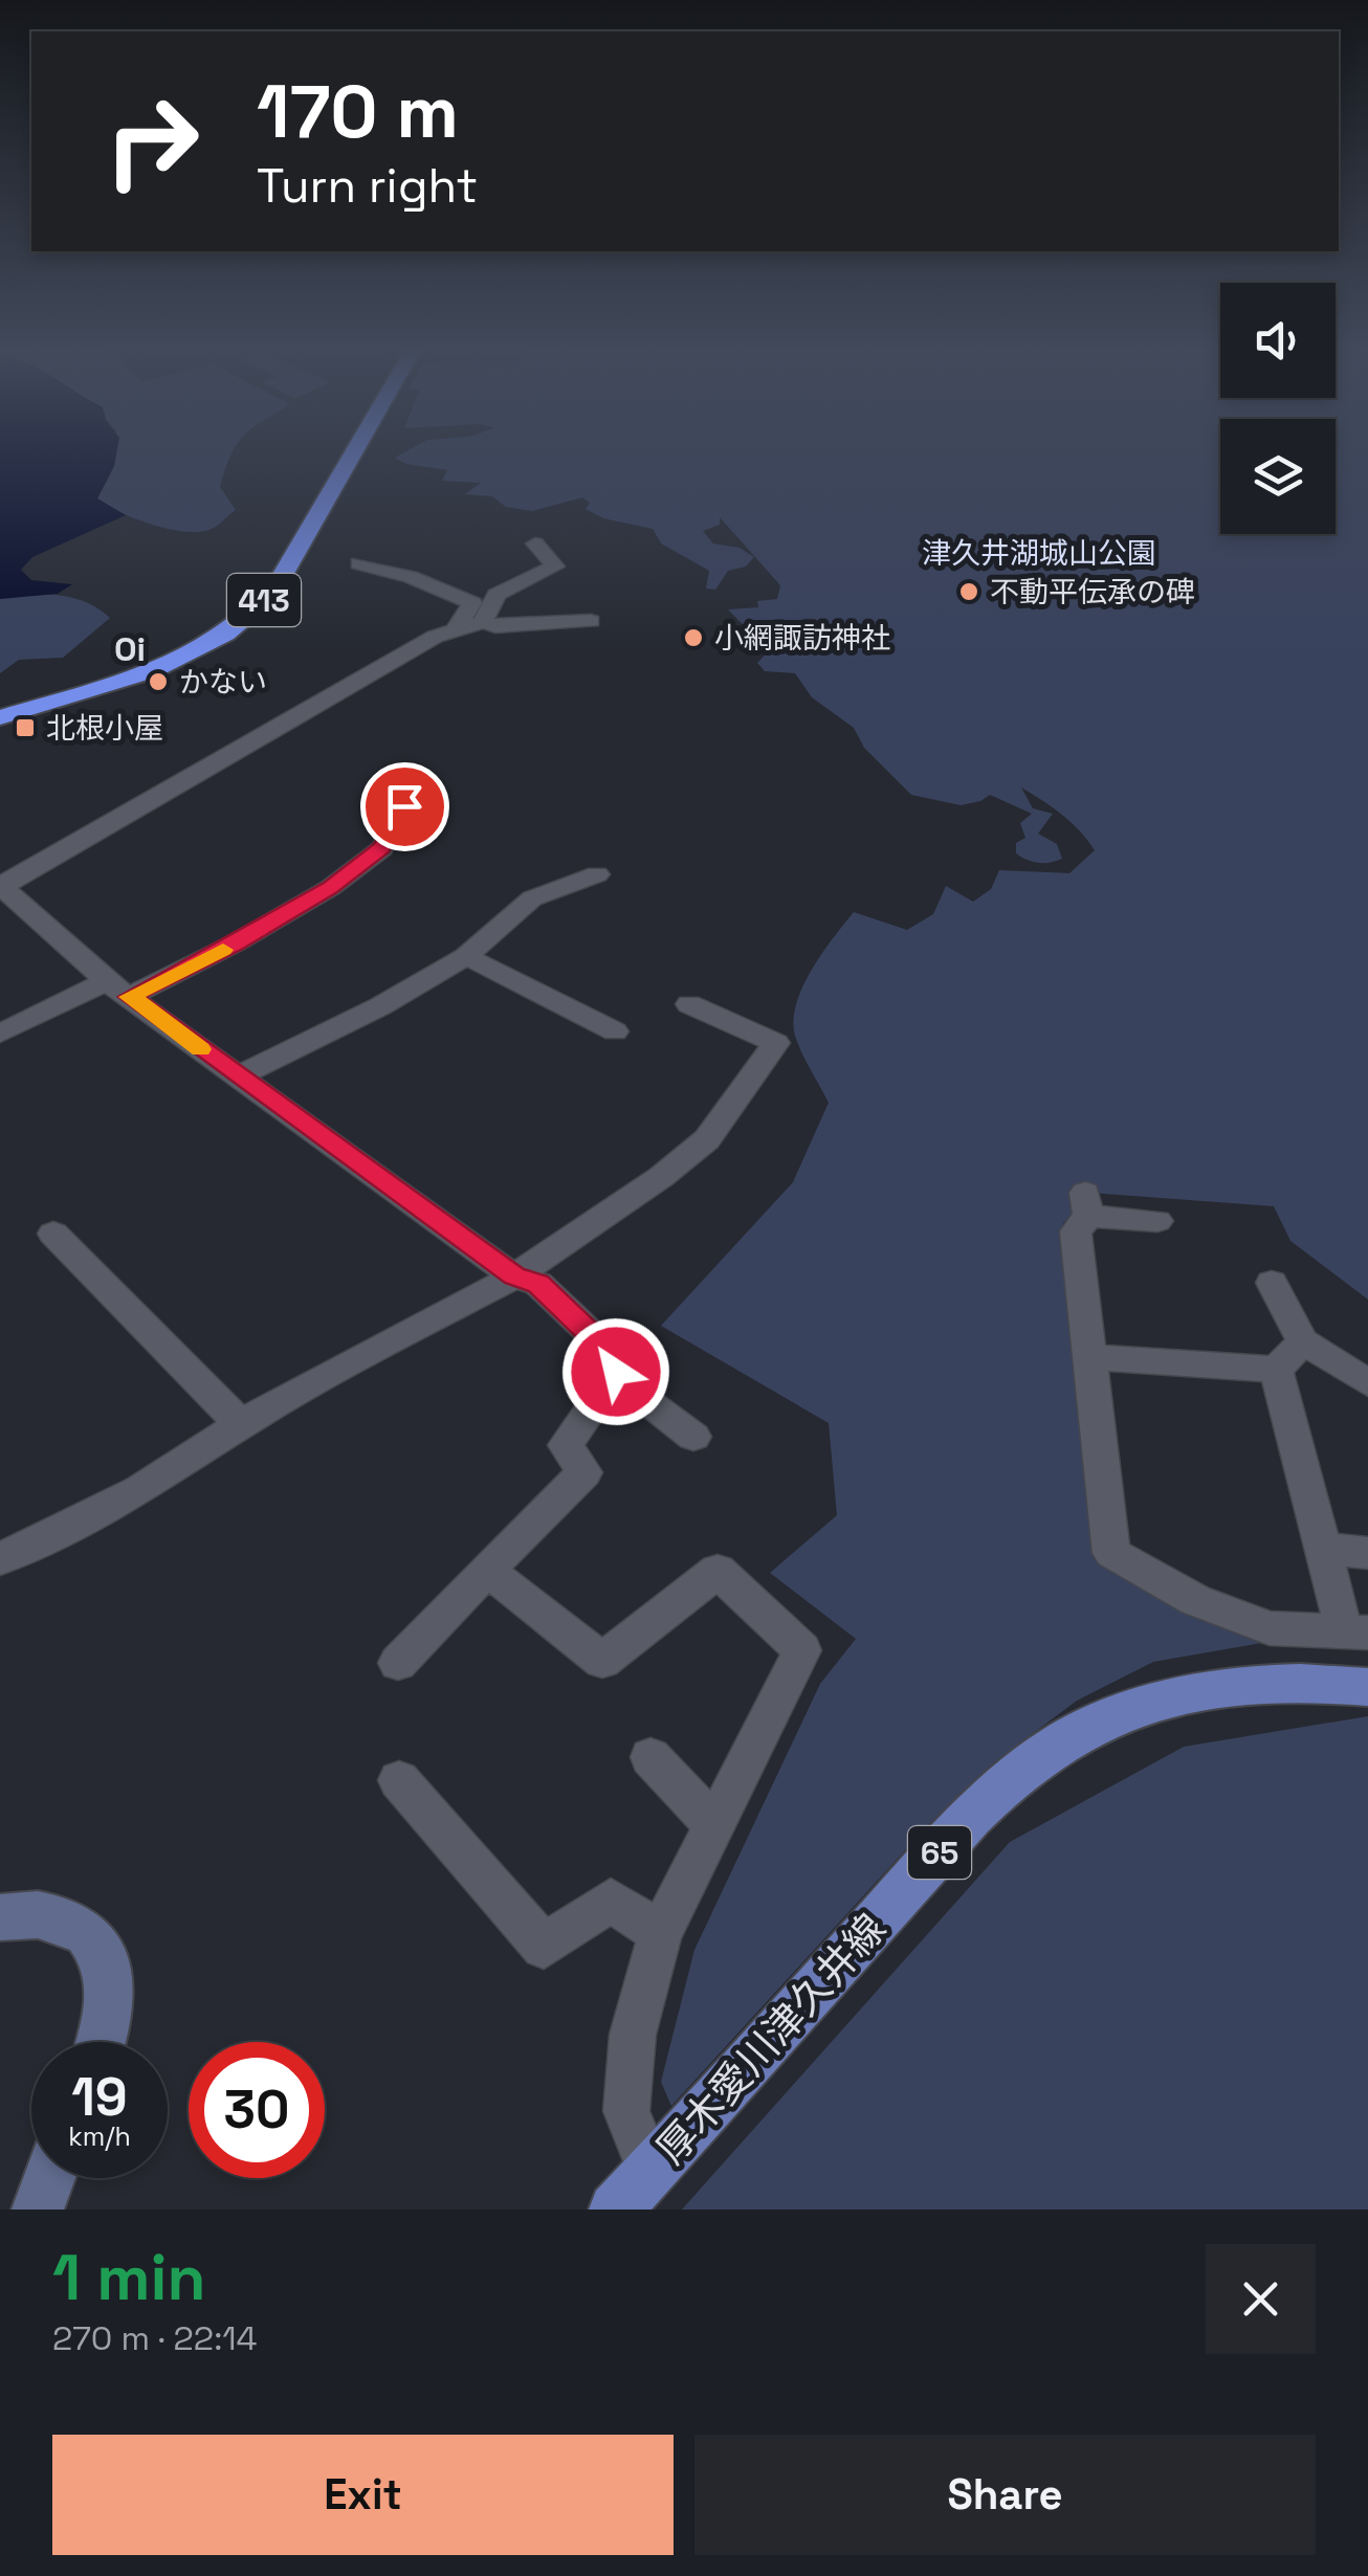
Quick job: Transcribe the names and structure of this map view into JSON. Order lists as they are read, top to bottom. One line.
{"streets":{"highway":["413"],"main road":["65","厚木愛川津久井線"]},"districts":["Oi"],"parks":["津久井湖城山公園"],"places":{"other":["不動平伝承の碑","小網諏訪神社","かない"],"transit":["北根小屋"]},"page":{"turn":["170 m","Turn right"],"speed":"19 km/h","limit":"30","heading":["1 min","270 m · 22:14"],"buttons":["Exit","Share"]}}
